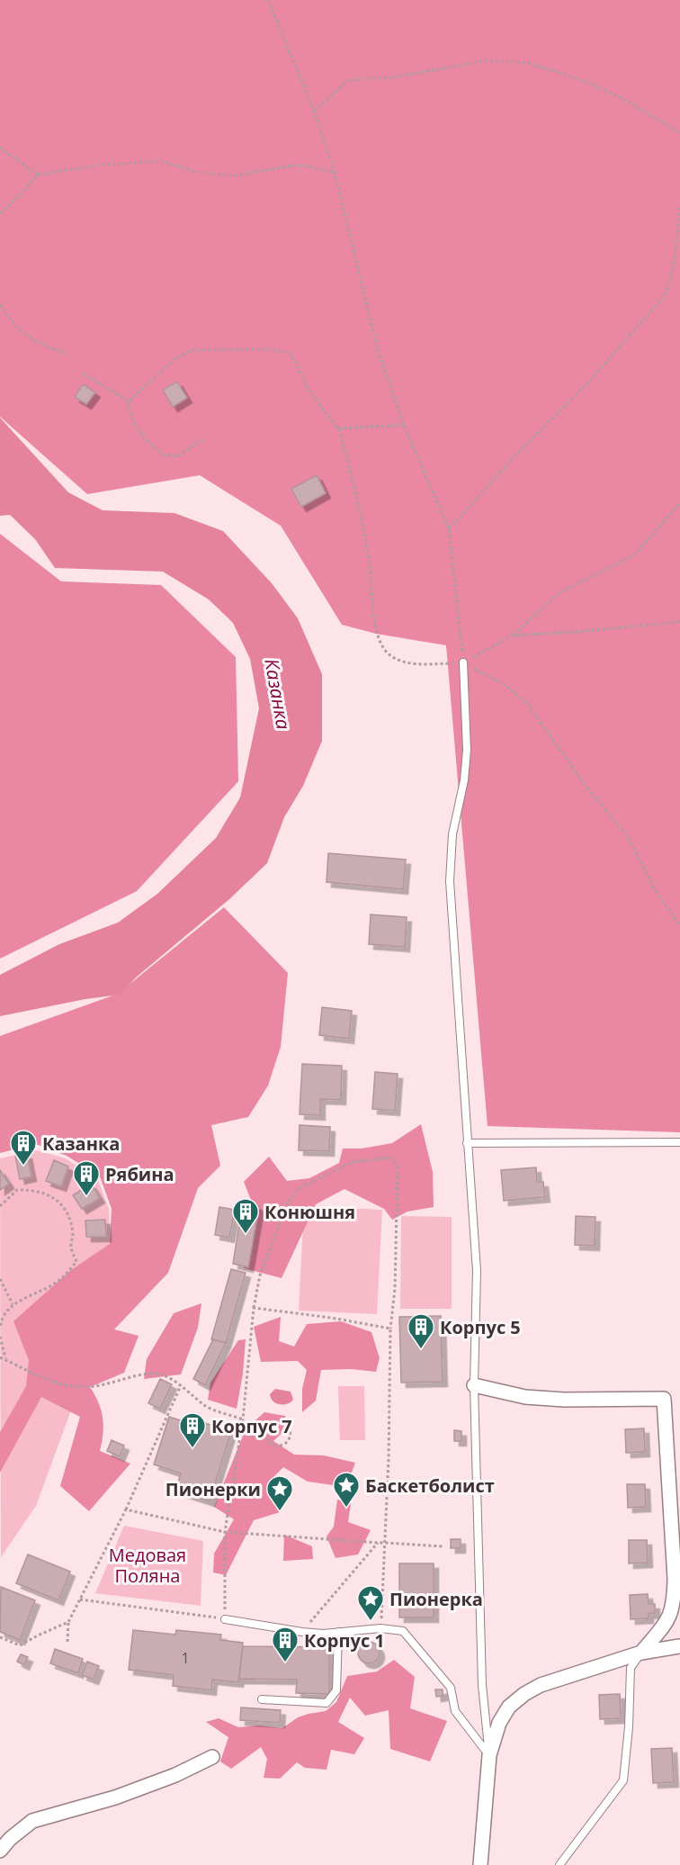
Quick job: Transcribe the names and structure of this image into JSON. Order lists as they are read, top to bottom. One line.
{"water":["Казанка"],"parks":["Медовая Поляна"],"places":{"building":["Казанка","Рябина","Конюшня","Корпус 5","Корпус 7","Корпус 1"],"place":["Баскетболист","Пионерки","Пионерка"]},"house_numbers":["1"]}
